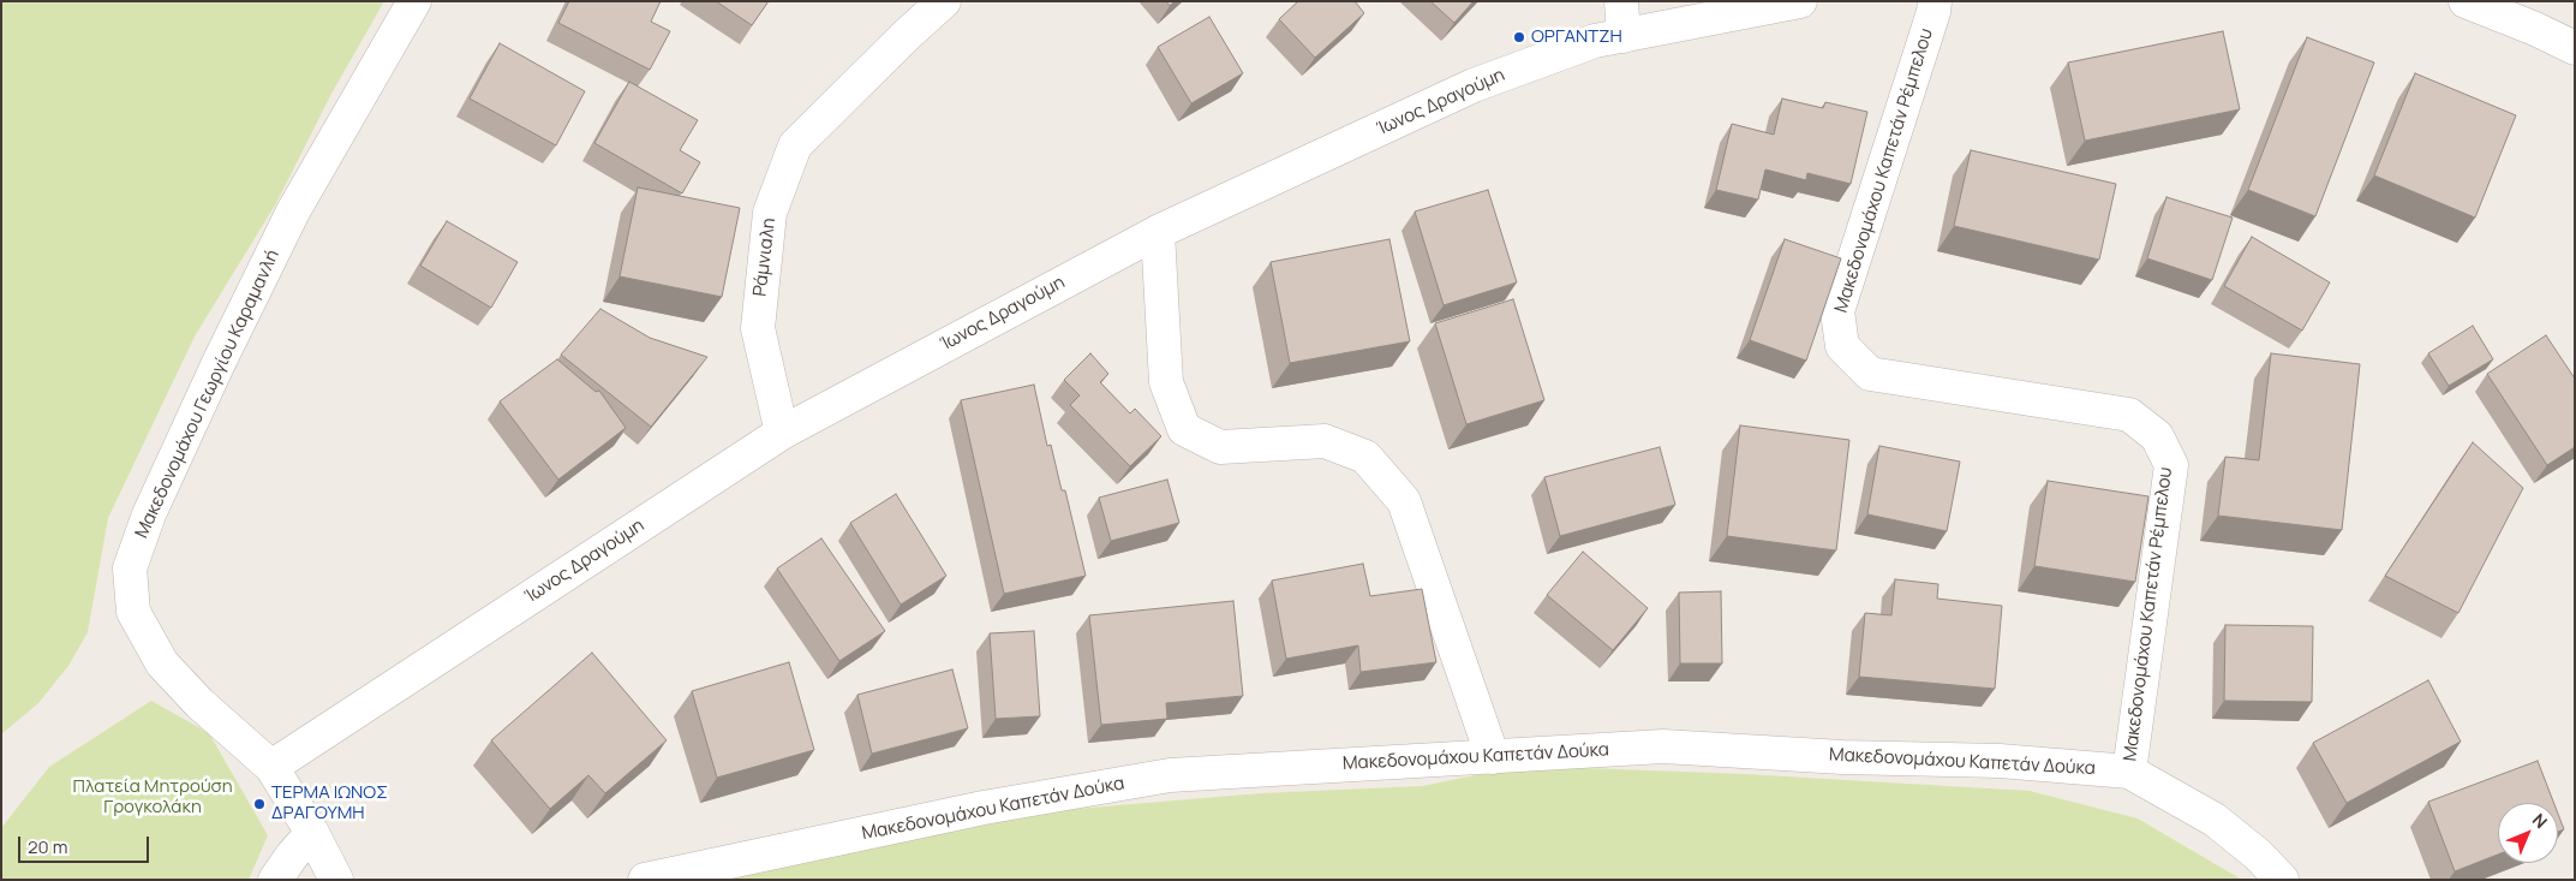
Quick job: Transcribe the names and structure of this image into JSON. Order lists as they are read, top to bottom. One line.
{"streets":{"street":["Ίωνος Δραγούμη","Μακεδονομάχου Καπετάν Ρέμπελου","Ράμνιαλη","Μακεδονομάχου Γεωργίου Καραμανλή","Μακεδονομάχου Καπετάν Δούκα"]},"crossings":[["Ίωνος Δραγούμη","Ράμνιαλη"],["Ίωνος Δραγούμη","Μακεδονομάχου Γεωργίου Καραμανλή"],["Μακεδονομάχου Καπετάν Ρέμπελου","Μακεδονομάχου Καπετάν Δούκα"]],"parks":["Πλατεία Μητρούση Γρογκολάκη"],"places":["ΟΡΓΑΝΤΖΗ","ΤΕΡΜΑ ΙΩΝΟΣ ΔΡΑΓΟΥΜΗ"],"scale_bar":"20 m","north":"top right"}
